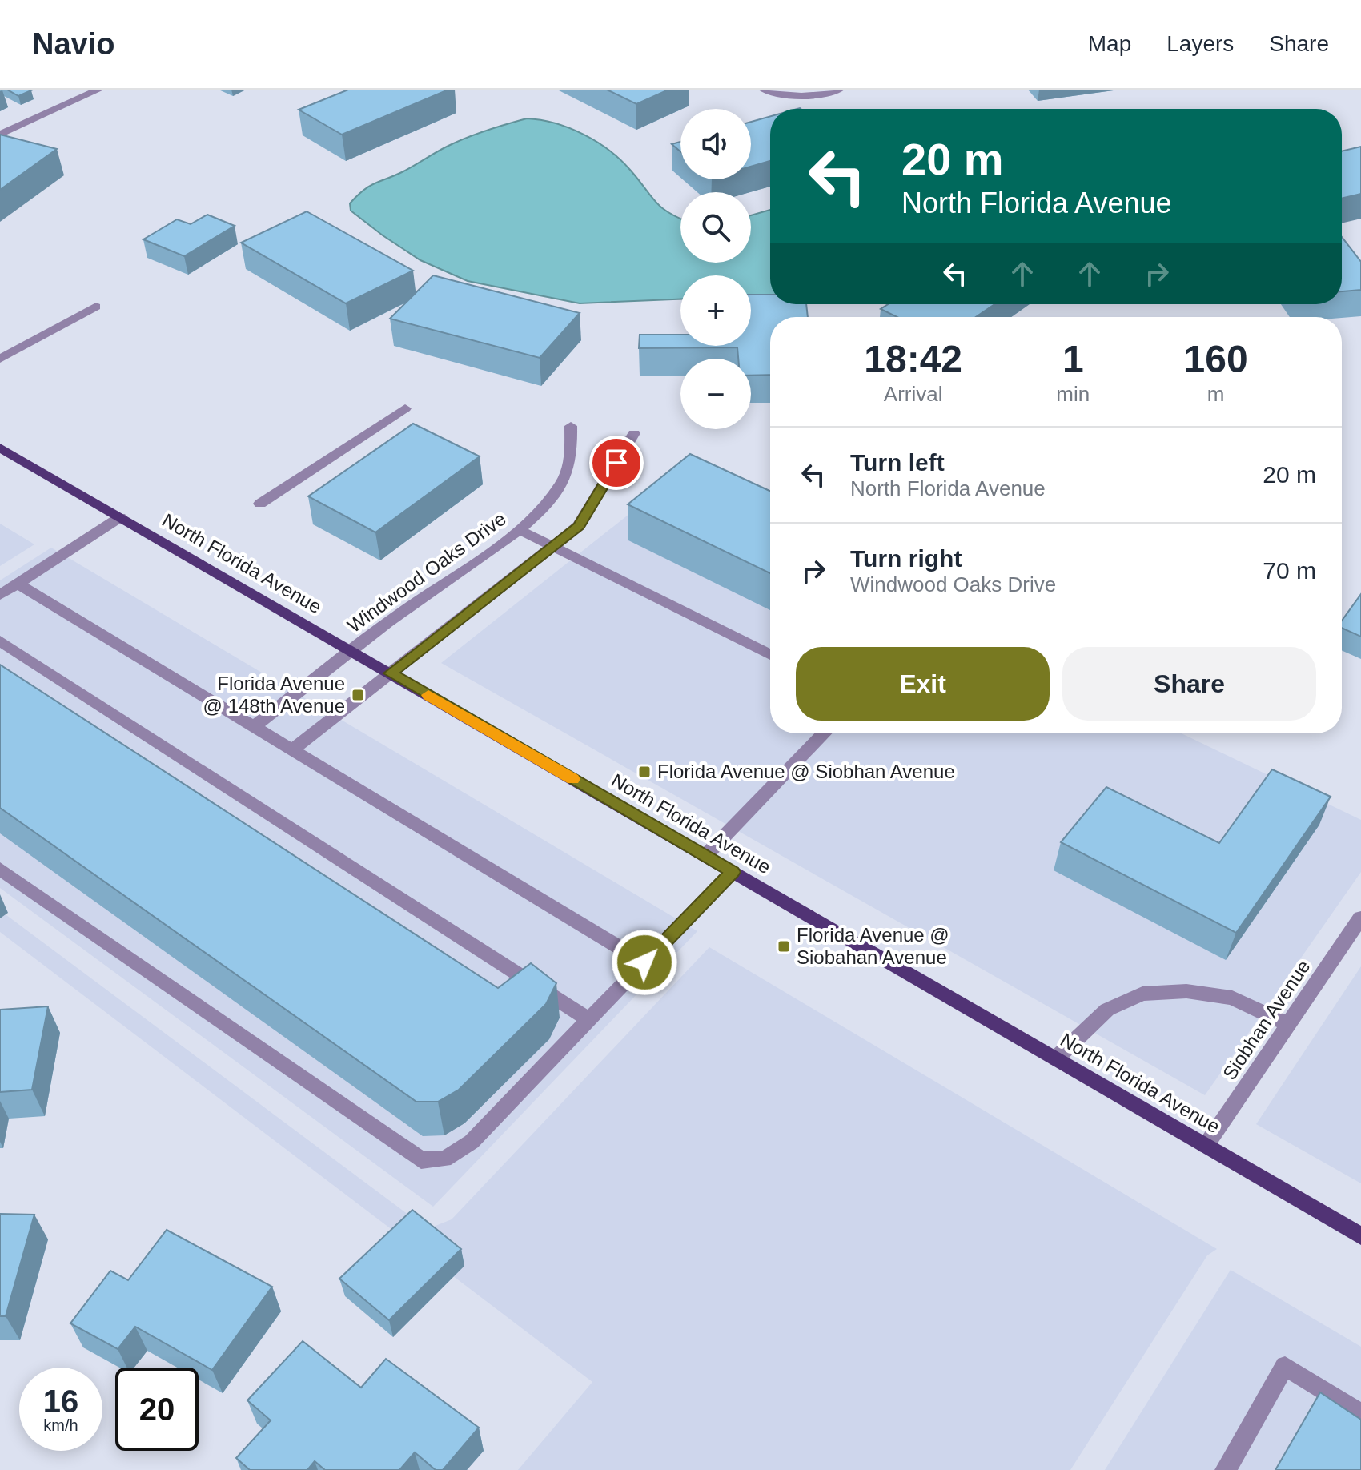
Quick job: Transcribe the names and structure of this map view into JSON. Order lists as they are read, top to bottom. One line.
{"streets":{"main road":["North Florida Avenue"],"street":["Windwood Oaks Drive","Siobhan Avenue"]},"crossings":[["North Florida Avenue","Windwood Oaks Drive"],["North Florida Avenue","Siobhan Avenue"]],"places":{"transit":["Florida Avenue @ 148th Avenue","Florida Avenue @ Siobhan Avenue","Florida Avenue @ Siobahan Avenue"]},"page":{"header":"Navio","nav":["Map","Layers","Share"],"map_buttons":["+","−"],"turn":["20 m","North Florida Avenue"],"eta":["18:42","Arrival","1","min","160","m"],"list":[{"name":"Turn left","note":"North Florida Avenue","value":"20 m"},{"name":"Turn right","note":"Windwood Oaks Drive","value":"70 m"}],"buttons":["Exit","Share"],"speed":"16 km/h","limit":"20"}}
